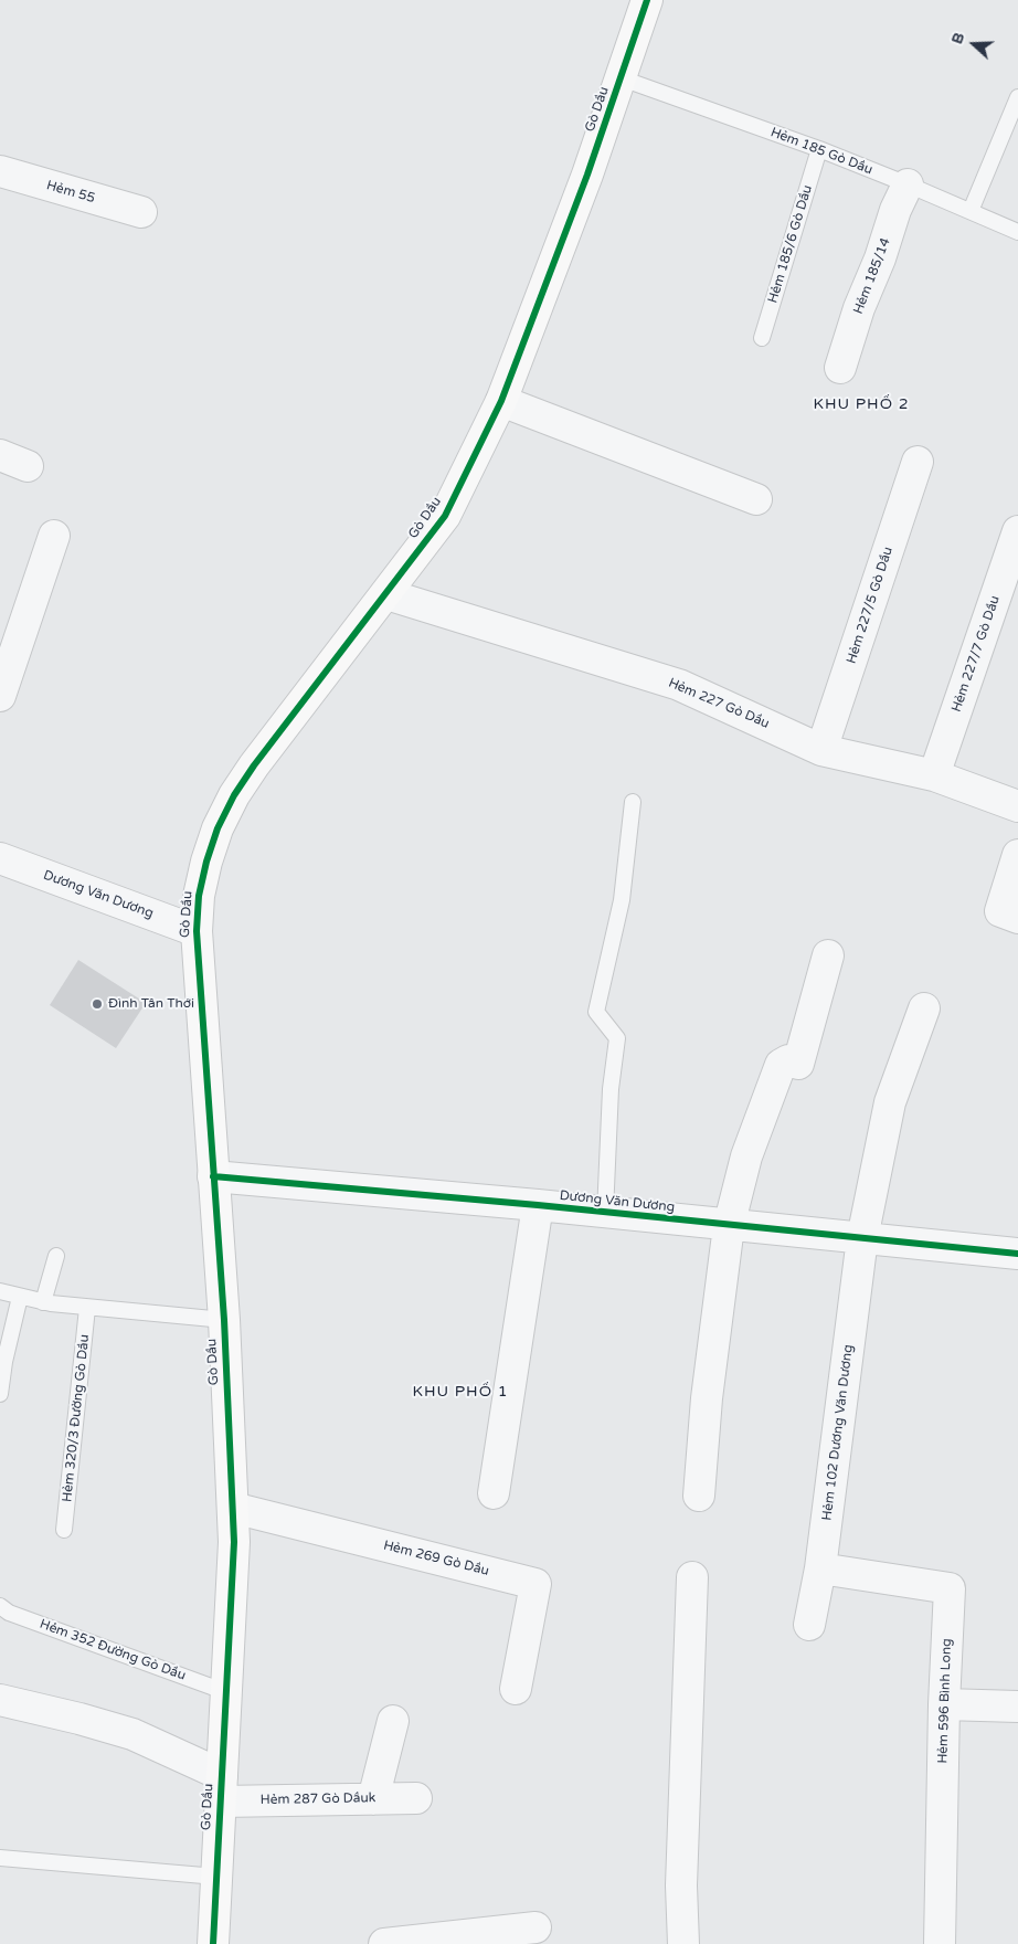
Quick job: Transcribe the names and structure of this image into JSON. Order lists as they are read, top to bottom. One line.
{"streets":{"street":["Gò Dầu","Hẻm 55","Hẻm 185/14","Hẻm 227/5 Gò Dầu","Hẻm 227/7 Gò Dầu","Hẻm 227 Gò Dầu","Dương Văn Dương","Hẻm 102 Dương Văn Dương","Hẻm 269 Gò Dầu","Hẻm 596 Bình Long","Hẻm 287 Gò Dầuk"],"lane":["Hẻm 185 Gò Dầu","Hẻm 185/6 Gò Dầu","Hẻm 320/3 Đường Gò Dầu","Hẻm 352 Đường Gò Dầu"]},"crossings":[["Gò Dầu","Hẻm 185 Gò Dầu"],["Gò Dầu","Hẻm 227 Gò Dầu"],["Gò Dầu","Dương Văn Dương"],["Gò Dầu","Hẻm 269 Gò Dầu"],["Gò Dầu","Hẻm 352 Đường Gò Dầu"],["Gò Dầu","Hẻm 287 Gò Dầuk"],["Hẻm 185 Gò Dầu","Hẻm 185/6 Gò Dầu"],["Hẻm 185 Gò Dầu","Hẻm 185/14"],["Hẻm 227/5 Gò Dầu","Hẻm 227 Gò Dầu"],["Hẻm 227/7 Gò Dầu","Hẻm 227 Gò Dầu"],["Dương Văn Dương","Hẻm 102 Dương Văn Dương"],["Hẻm 102 Dương Văn Dương","Hẻm 596 Bình Long"]],"districts":["KHU PHỐ 2","KHU PHỐ 1"],"places":["Đình Tân Thới"],"north":"left"}
